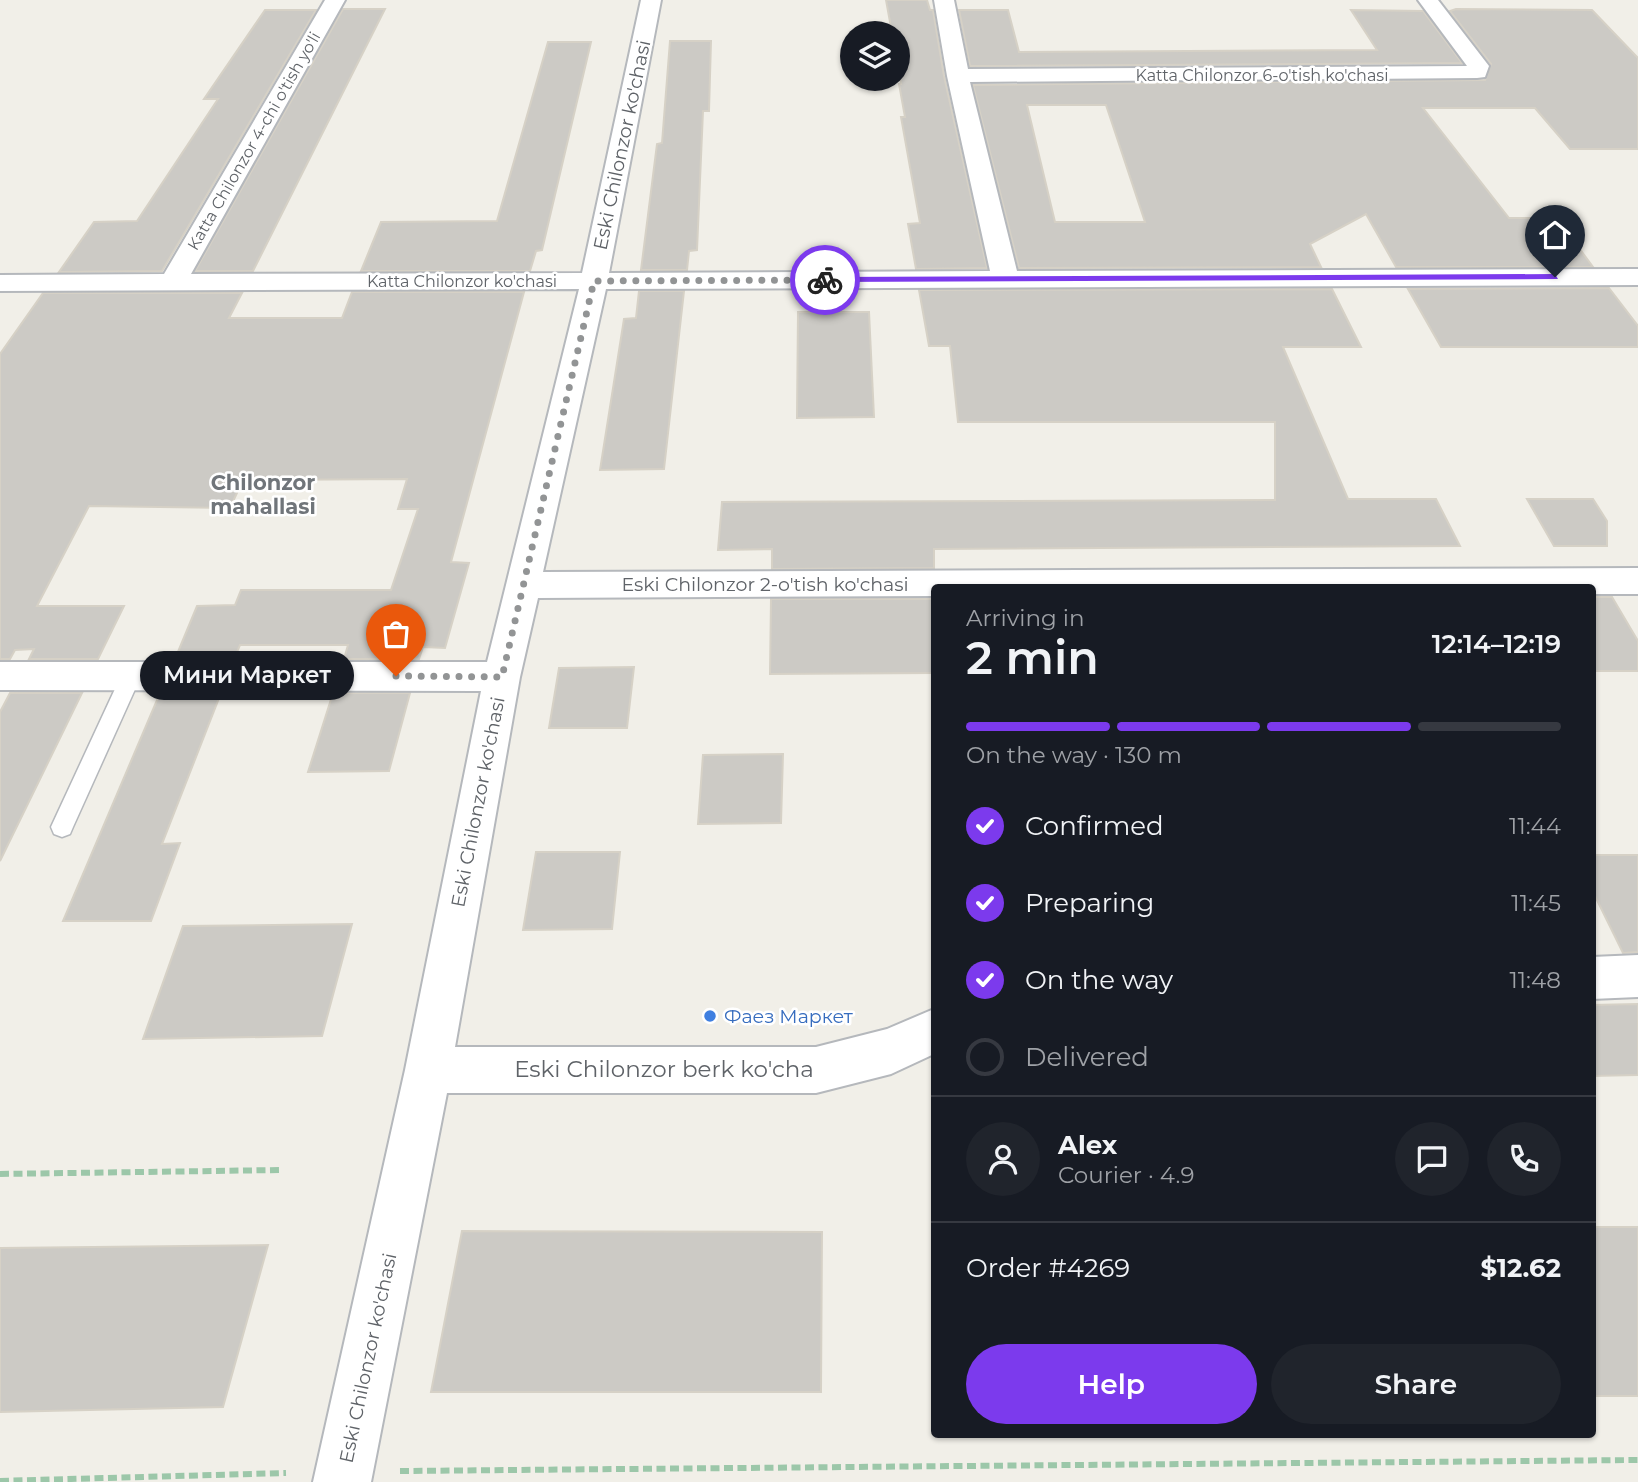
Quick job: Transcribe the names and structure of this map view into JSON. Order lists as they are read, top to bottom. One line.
{"streets":{"street":["Katta Chilonzor 6-o'tish ko'chasi","Katta Chilonzor 4-chi o'tish yo'li","Eski Chilonzor ko'chasi","Katta Chilonzor ko'chasi","Eski Chilonzor 2-o'tish ko'chasi","Eski Chilonzor berk ko'cha"]},"crossings":[["Katta Chilonzor 4-chi o'tish yo'li","Katta Chilonzor ko'chasi"],["Eski Chilonzor ko'chasi","Katta Chilonzor ko'chasi"],["Eski Chilonzor ko'chasi","Eski Chilonzor 2-o'tish ko'chasi"],["Eski Chilonzor ko'chasi","Eski Chilonzor berk ko'cha"]],"districts":["Chilonzor mahallasi"],"places":["Мини Маркет","Фаез Маркет"],"page":{"heading":["2 min","Arriving in","12:14–12:19"],"panel":["Alex","Courier · 4.9","Order #4269","$12.62"],"bubble":"Мини Маркет","bar":"On the way · 130 m","list":[["Confirmed","11:44"],["Preparing","11:45"],["On the way","11:48"],"Delivered"],"buttons":["Help","Share"]}}
